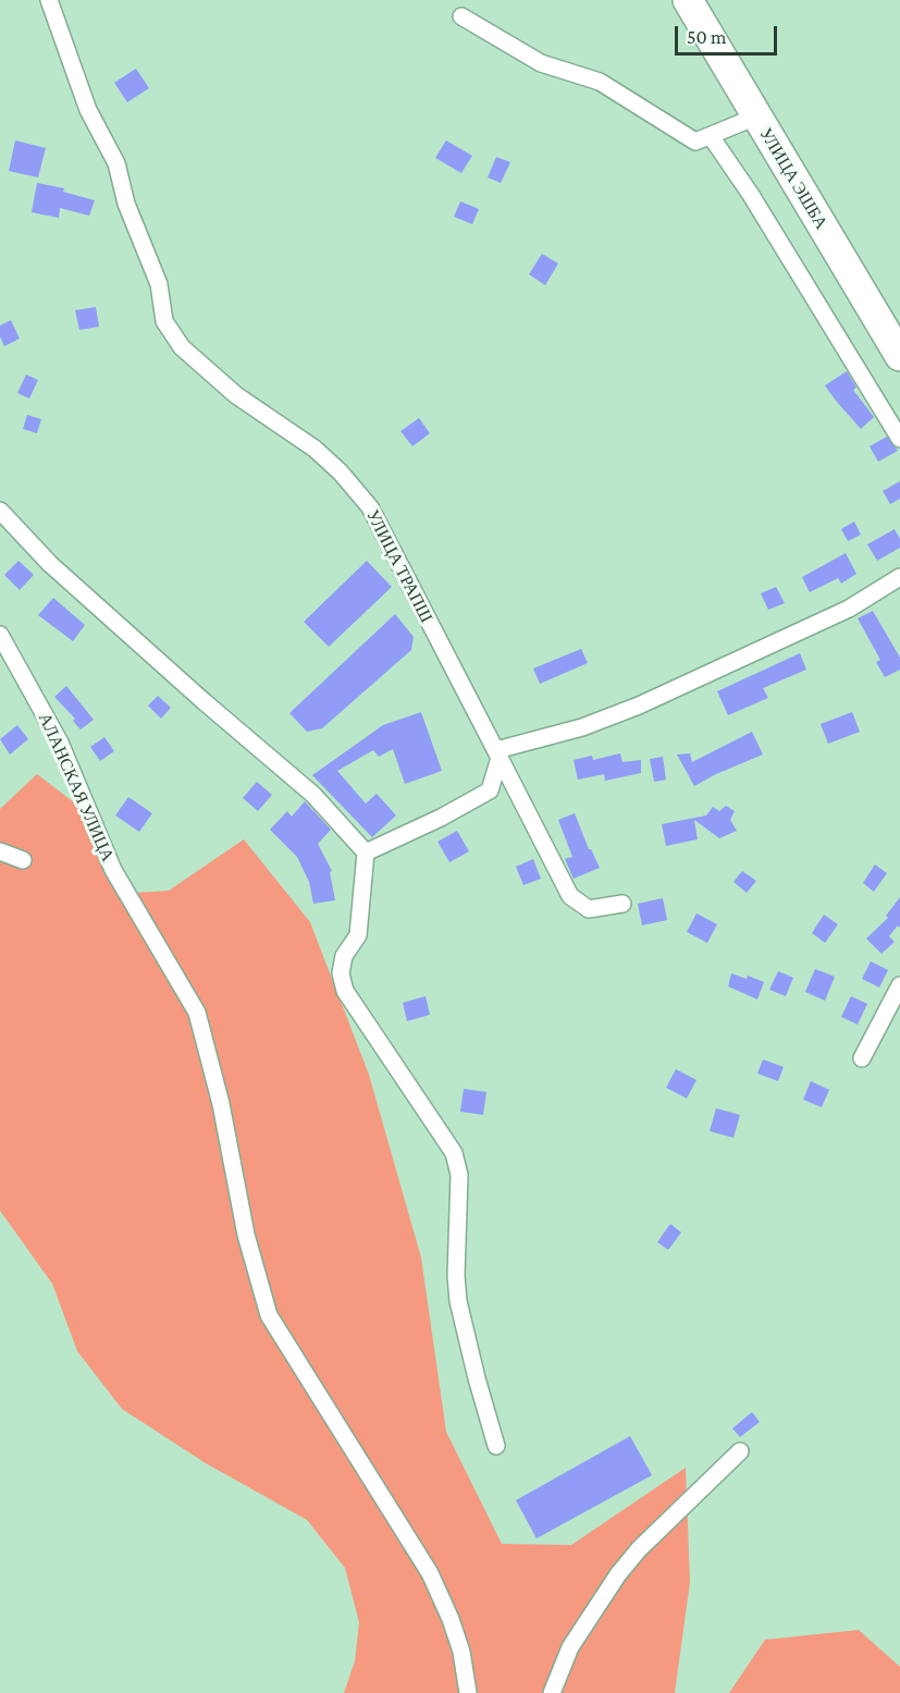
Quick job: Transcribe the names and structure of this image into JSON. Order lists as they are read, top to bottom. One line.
{"streets":{"highway":["УЛИЦА ЭШБА"],"street":["УЛИЦА ТРАПШ","АЛАНСКАЯ УЛИЦА"]},"scale_bar":"50 m"}
